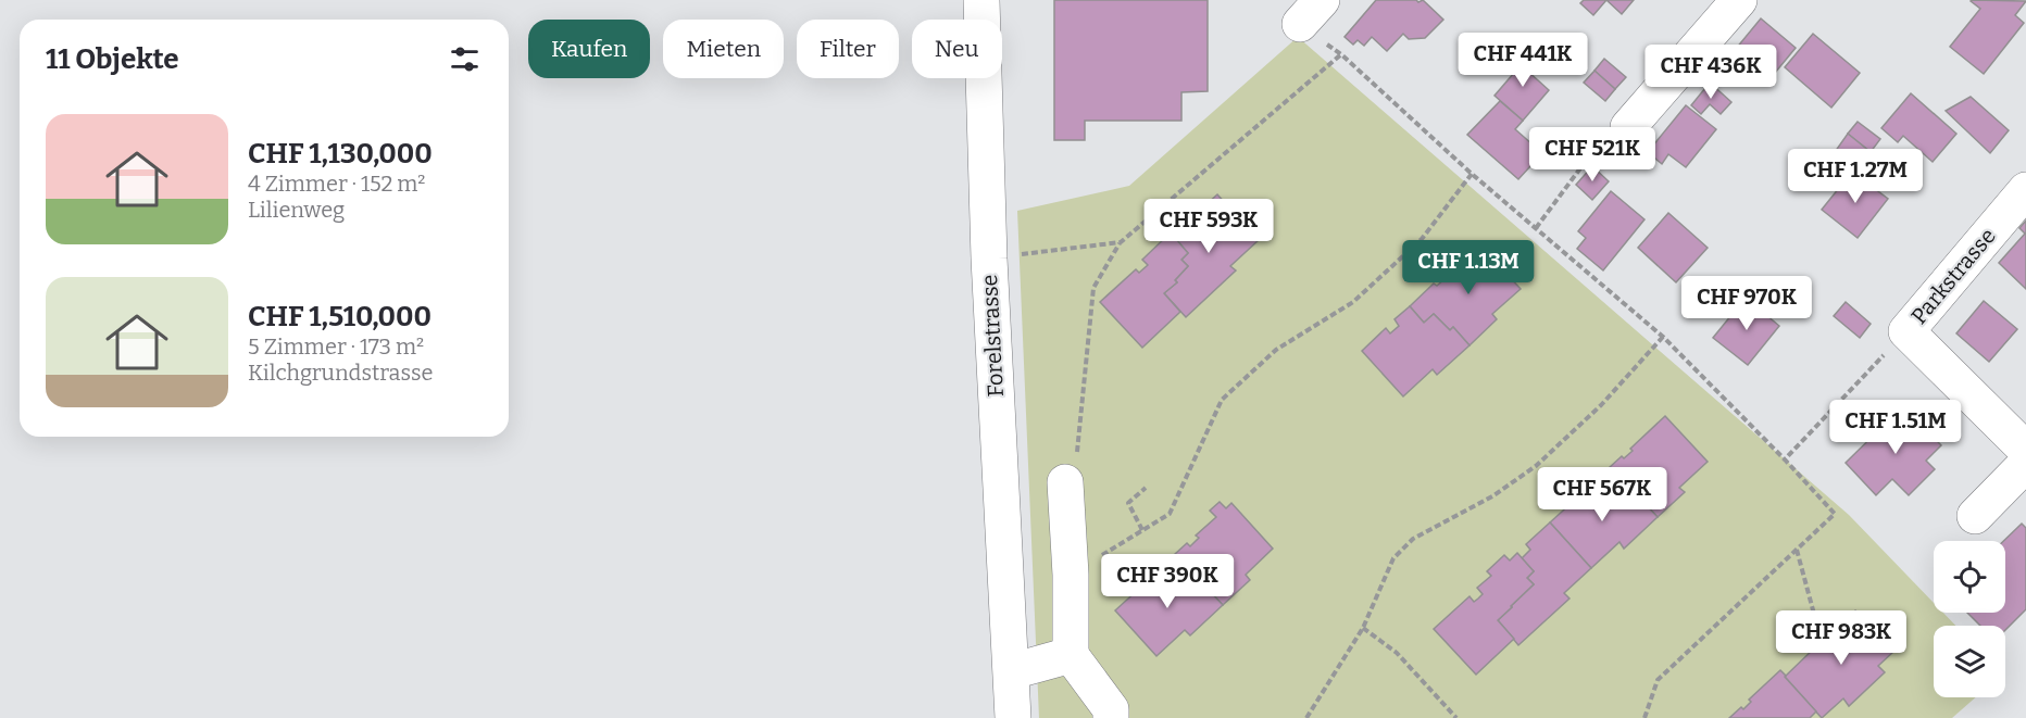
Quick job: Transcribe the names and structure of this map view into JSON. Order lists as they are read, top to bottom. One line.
{"streets":{"street":["Parkstrasse","Forelstrasse"]},"page":{"chip":["Kaufen","Mieten","Filter","Neu"],"heading":"11 Objekte","price":["CHF 441K","CHF 436K","CHF 521K","CHF 1.27M","CHF 593K","CHF 1.13M","CHF 970K","CHF 1.51M","CHF 567K","CHF 390K","CHF 983K"],"list":[{"name":"CHF 1,130,000","note":"4 Zimmer · 152 m² · Lilienweg"},{"name":"CHF 1,510,000","note":"5 Zimmer · 173 m² · Kilchgrundstrasse"}]}}
